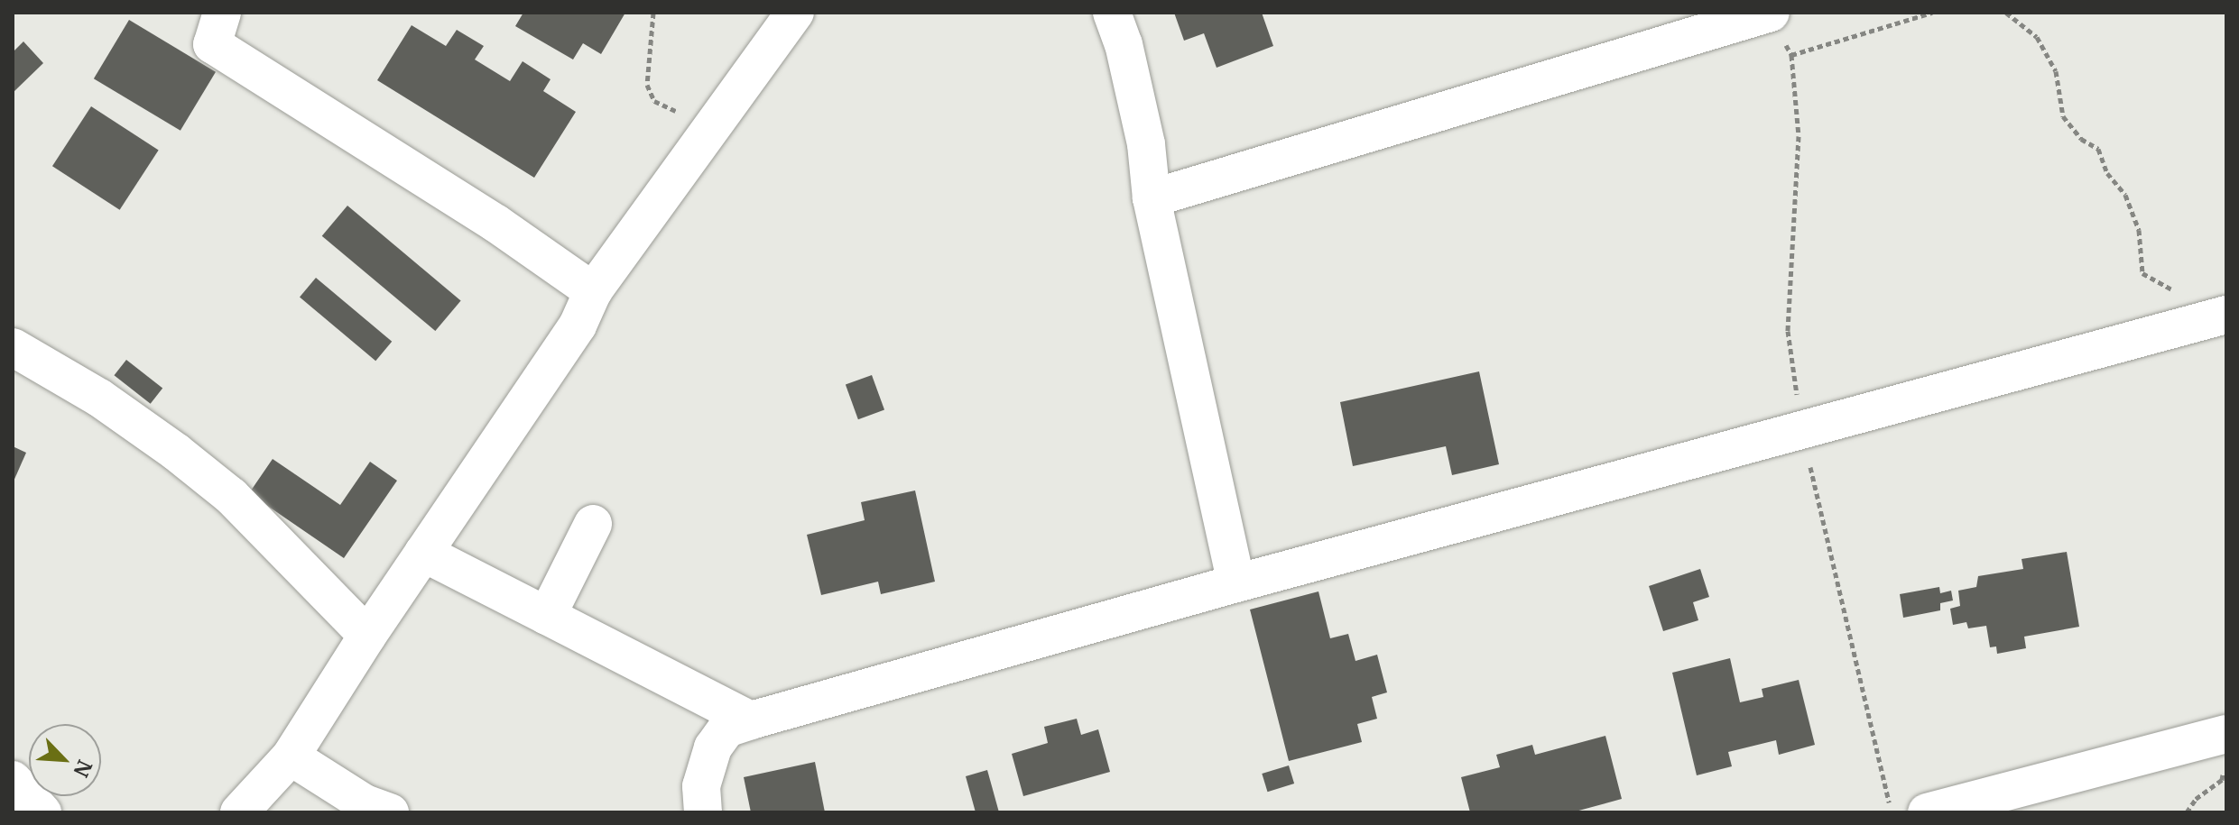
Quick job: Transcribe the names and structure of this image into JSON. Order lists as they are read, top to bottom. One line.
{"north":"bottom right"}
